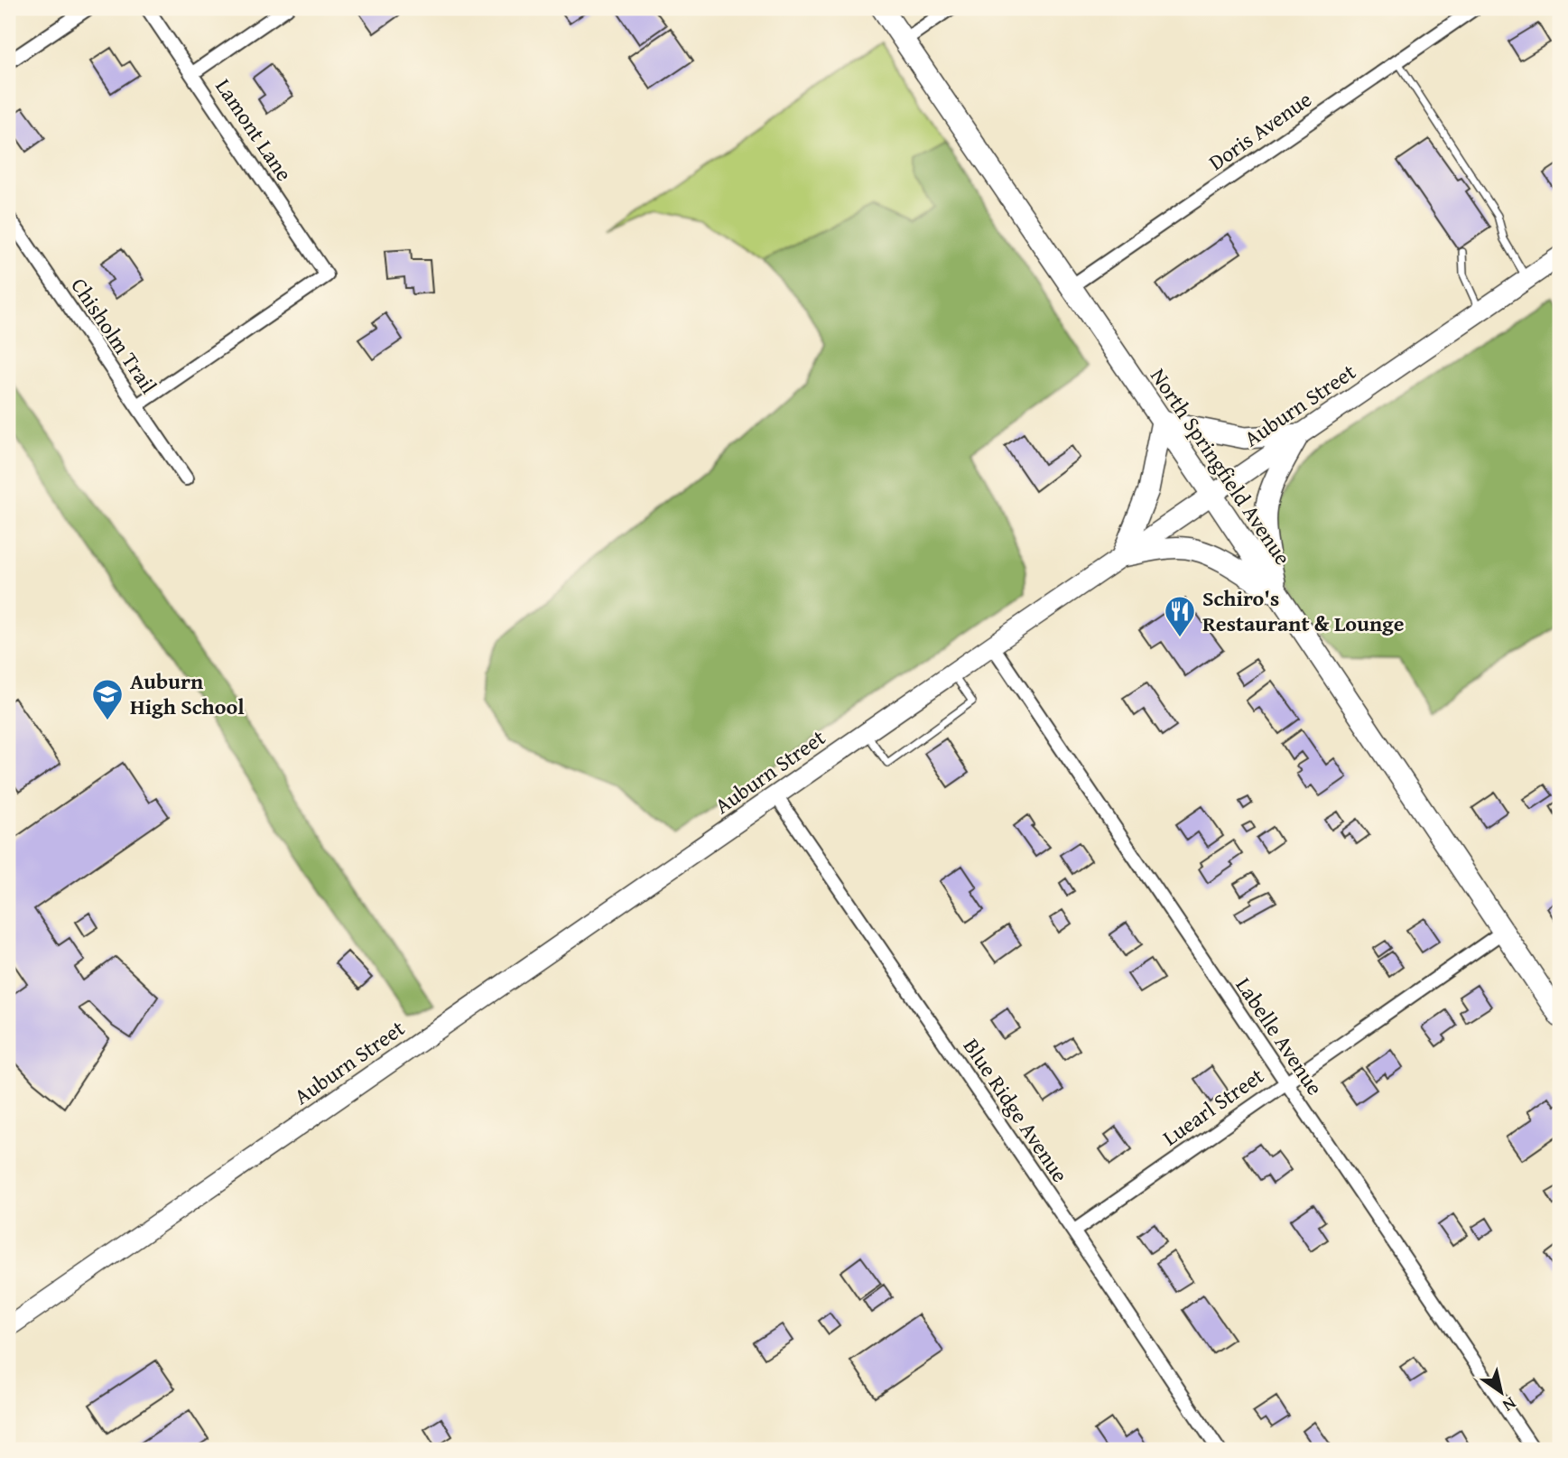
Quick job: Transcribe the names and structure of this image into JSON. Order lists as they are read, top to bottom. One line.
{"streets":{"main road":["Auburn Street","North Springfield Avenue"],"street":["Lamont Lane","Doris Avenue","Chisholm Trail","Labelle Avenue","Luearl Street","Blue Ridge Avenue"]},"crossings":[["Lamont Lane","Chisholm Trail"],["Doris Avenue","North Springfield Avenue"],["Auburn Street","North Springfield Avenue"],["Auburn Street","Labelle Avenue"],["Auburn Street","Blue Ridge Avenue"],["North Springfield Avenue","Luearl Street"],["Labelle Avenue","Luearl Street"],["Luearl Street","Blue Ridge Avenue"]],"places":{"restaurant":["Schiro's Restaurant & Lounge"],"school or university":["Auburn High School"]},"north":"bottom right"}
